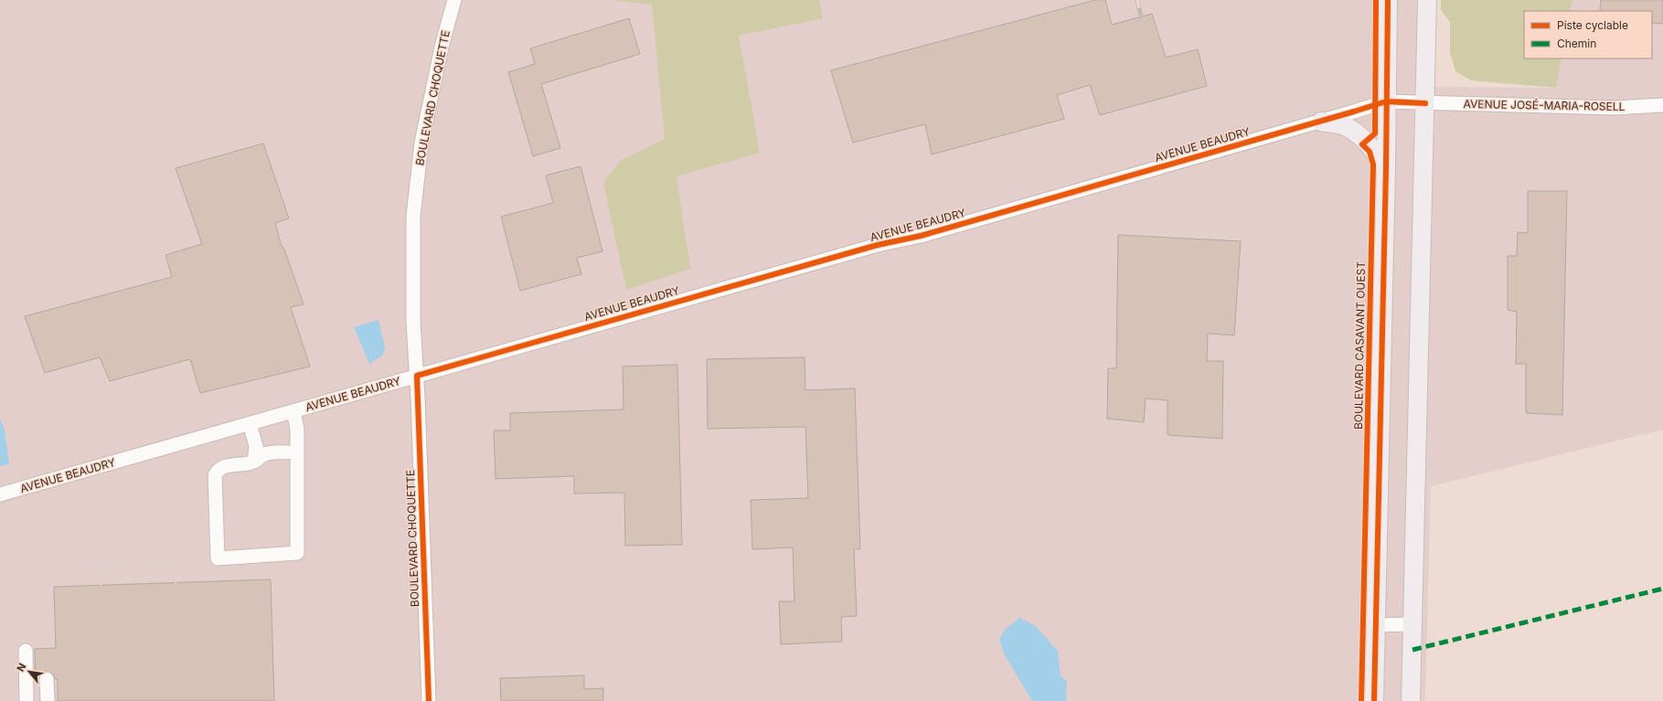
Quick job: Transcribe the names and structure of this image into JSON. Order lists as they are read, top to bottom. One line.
{"streets":{"main road":["BOULEVARD CASAVANT OUEST"],"street":["BOULEVARD CHOQUETTE","AVENUE JOSÉ-MARIA-ROSELL","AVENUE BEAUDRY"]},"crossings":[["BOULEVARD CHOQUETTE","AVENUE BEAUDRY"],["AVENUE JOSÉ-MARIA-ROSELL","AVENUE BEAUDRY"],["AVENUE BEAUDRY","BOULEVARD CASAVANT OUEST"]],"legend":["Piste cyclable","Chemin"],"north":"top left"}
